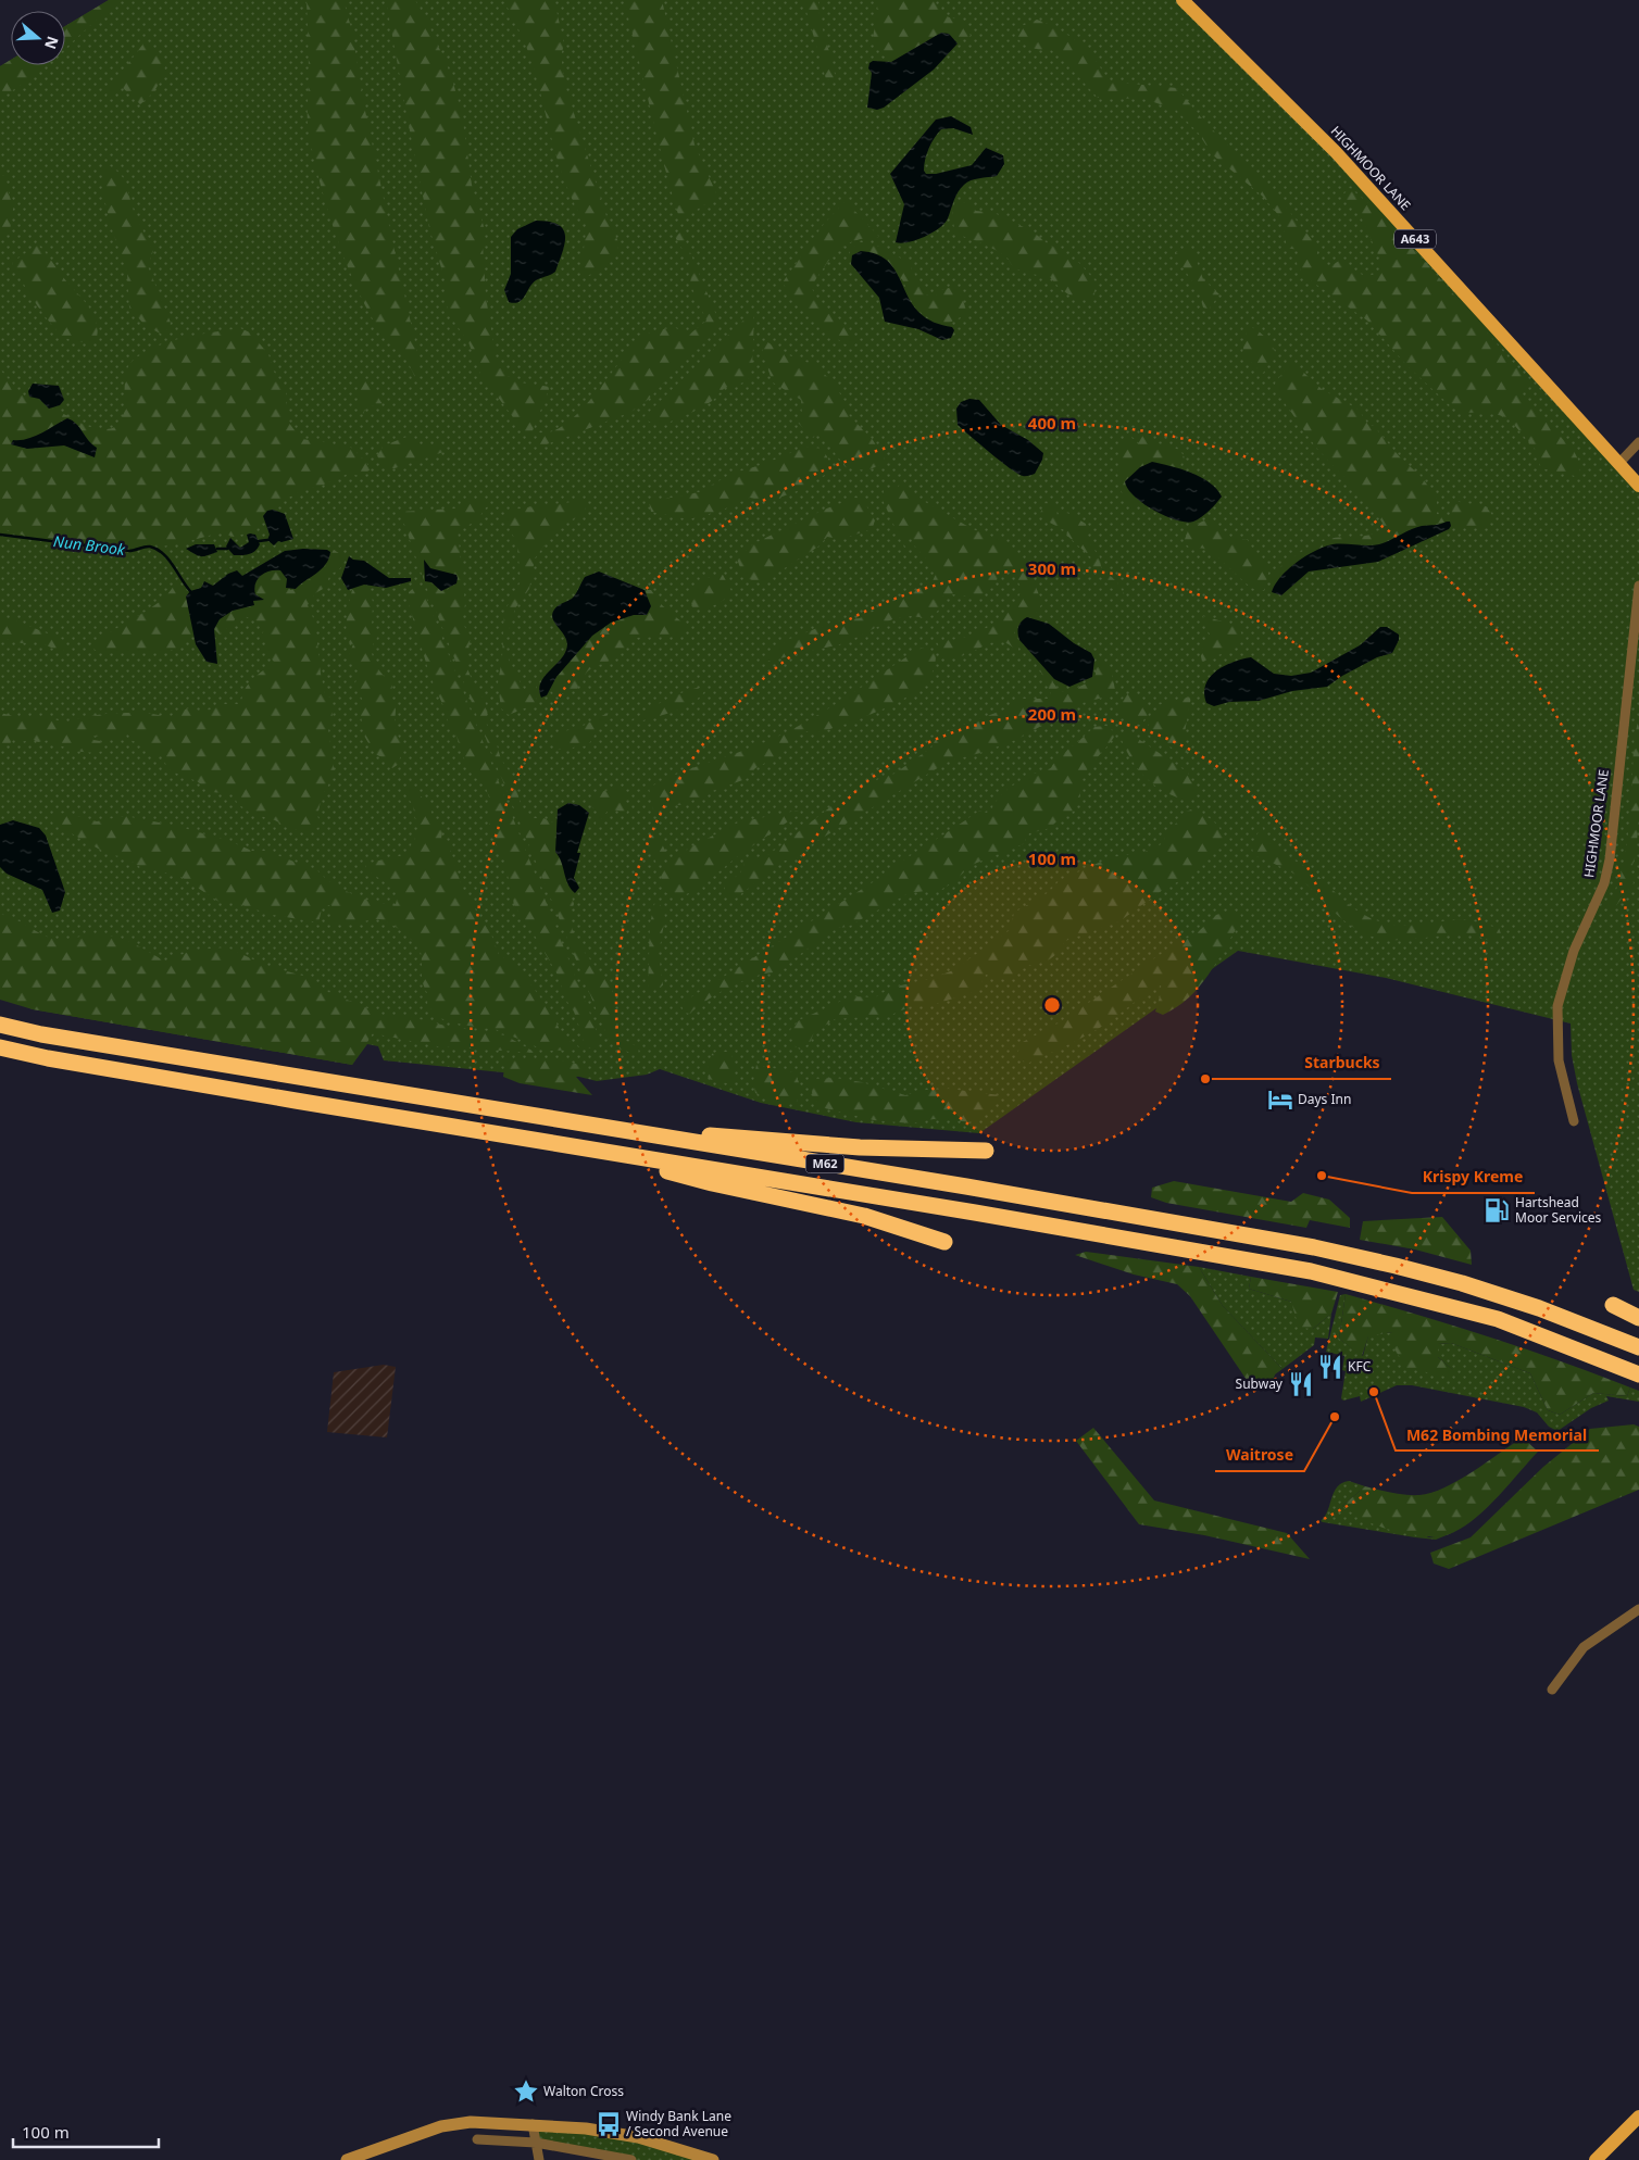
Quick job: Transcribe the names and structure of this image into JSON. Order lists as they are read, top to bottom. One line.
{"streets":{"highway":["M62"],"main road":["HIGHMOOR LANE","A643"]},"water":["Nun Brook"],"places":{"other":["Starbucks","Krispy Kreme","M62 Bombing Memorial","Waitrose"],"hotel":["Days Inn"],"fuel station":["Hartshead Moor Services"],"restaurant":["KFC","Subway"],"place":["Walton Cross"],"bus stop":["Windy Bank Lane / Second Avenue"]},"scale_bar":"100 m","north":"right","rings":["400 m","300 m","200 m","100 m"]}
